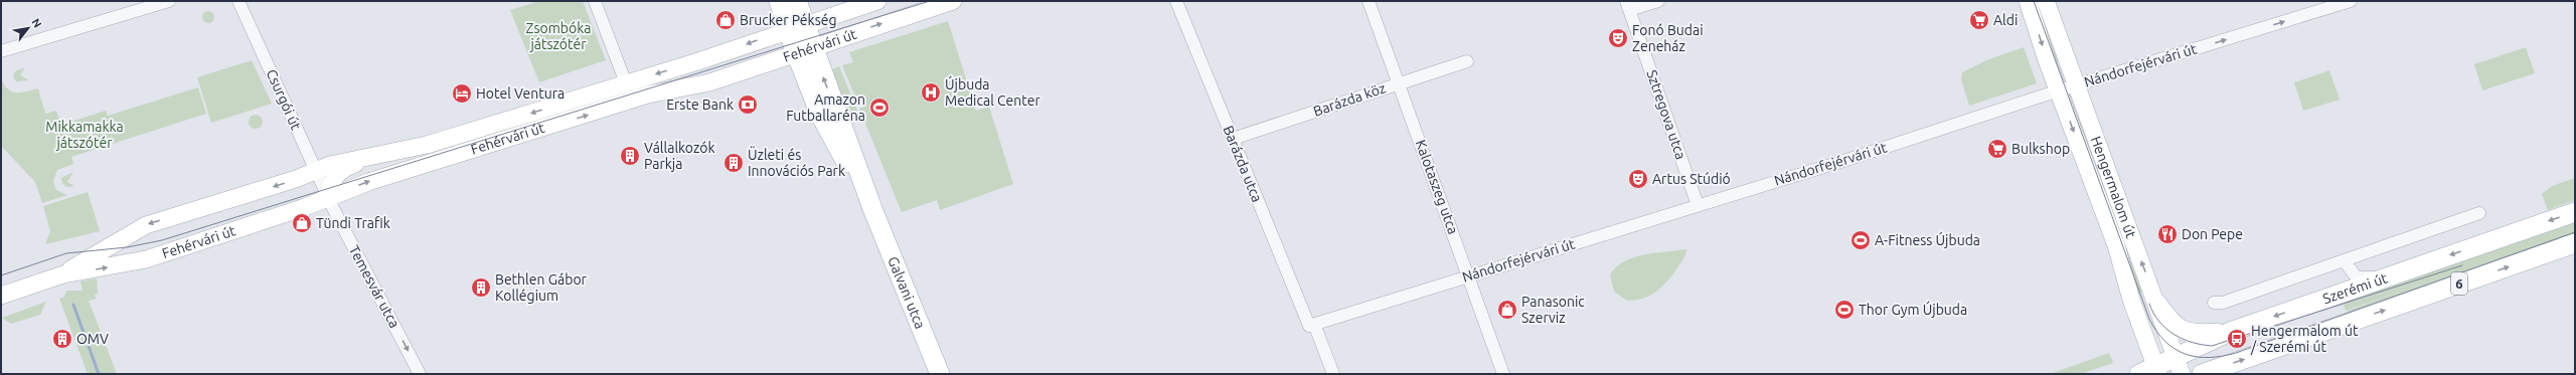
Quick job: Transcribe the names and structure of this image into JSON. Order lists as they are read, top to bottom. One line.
{"streets":{"main road":["6","Szerémi út","Galvani utca"],"street":["Fehérvári út","Nándorfejérvári út","Csurgói út","Barázda köz","Sztregova utca","Barázda utca","Kalotaszeg utca","Hengermalom út","Temesvár utca"]},"crossings":[["Fehérvári út","Csurgói út"],["Fehérvári út","Temesvár utca"],["Fehérvári út","Galvani utca"],["Nándorfejérvári út","Sztregova utca"],["Nándorfejérvári út","Barázda utca"],["Nándorfejérvári út","Kalotaszeg utca"],["Nándorfejérvári út","Hengermalom út"],["Csurgói út","Temesvár utca"],["Barázda köz","Barázda utca"],["Barázda köz","Kalotaszeg utca"],["Hengermalom út","Szerémi út"]],"one_way":["Temesvár utca"],"parks":["Zsombóka játszótér","Mikkamakka játszótér"],"places":{"shop":["Brucker Pékség","Tündi Trafik","Panasonic Szerviz"],"supermarket":["Aldi","Bulkshop"],"theatre":["Fonó Budai Zeneház","Artus Stúdió"],"hospital":["Újbuda Medical Center"],"hotel":["Hotel Ventura"],"bank":["Erste Bank"],"sports":["Amazon Futballaréna","A-Fitness Újbuda","Thor Gym Újbuda"],"building":["Vállalkozók Parkja","Üzleti és Innovációs Park","Bethlen Gábor Kollégium","OMV"],"restaurant":["Don Pepe"],"bus stop":["Hengermalom út / Szerémi út"]},"north":"top right"}
